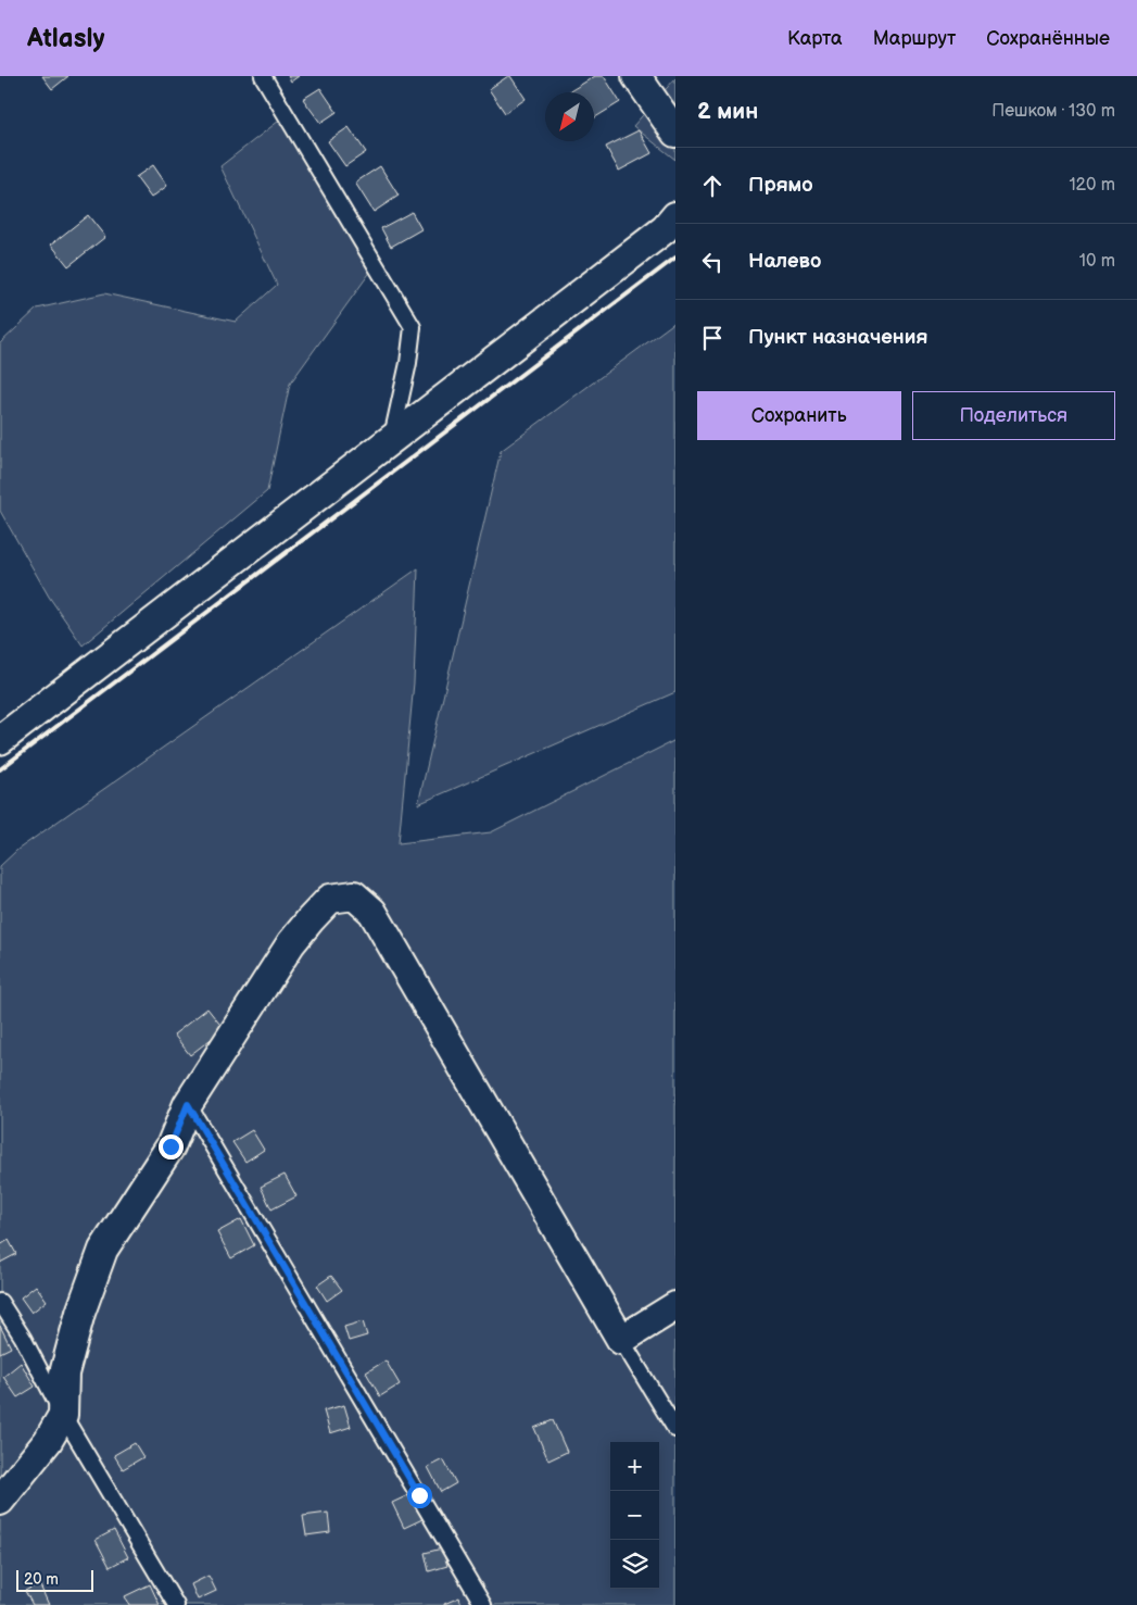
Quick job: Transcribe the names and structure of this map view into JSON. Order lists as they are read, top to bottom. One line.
{"scale_bar":"20 m","north":"bottom left","page":{"header":"Atlasly","nav":["Карта","Маршрут","Сохранённые"],"heading":["2 мин","Пешком · 130 m"],"list":[["Прямо","120 m"],["Налево","10 m"],"Пункт назначения"],"buttons":["Сохранить","Поделиться"],"map_buttons":["+","−"],"scale":"20 m"}}
